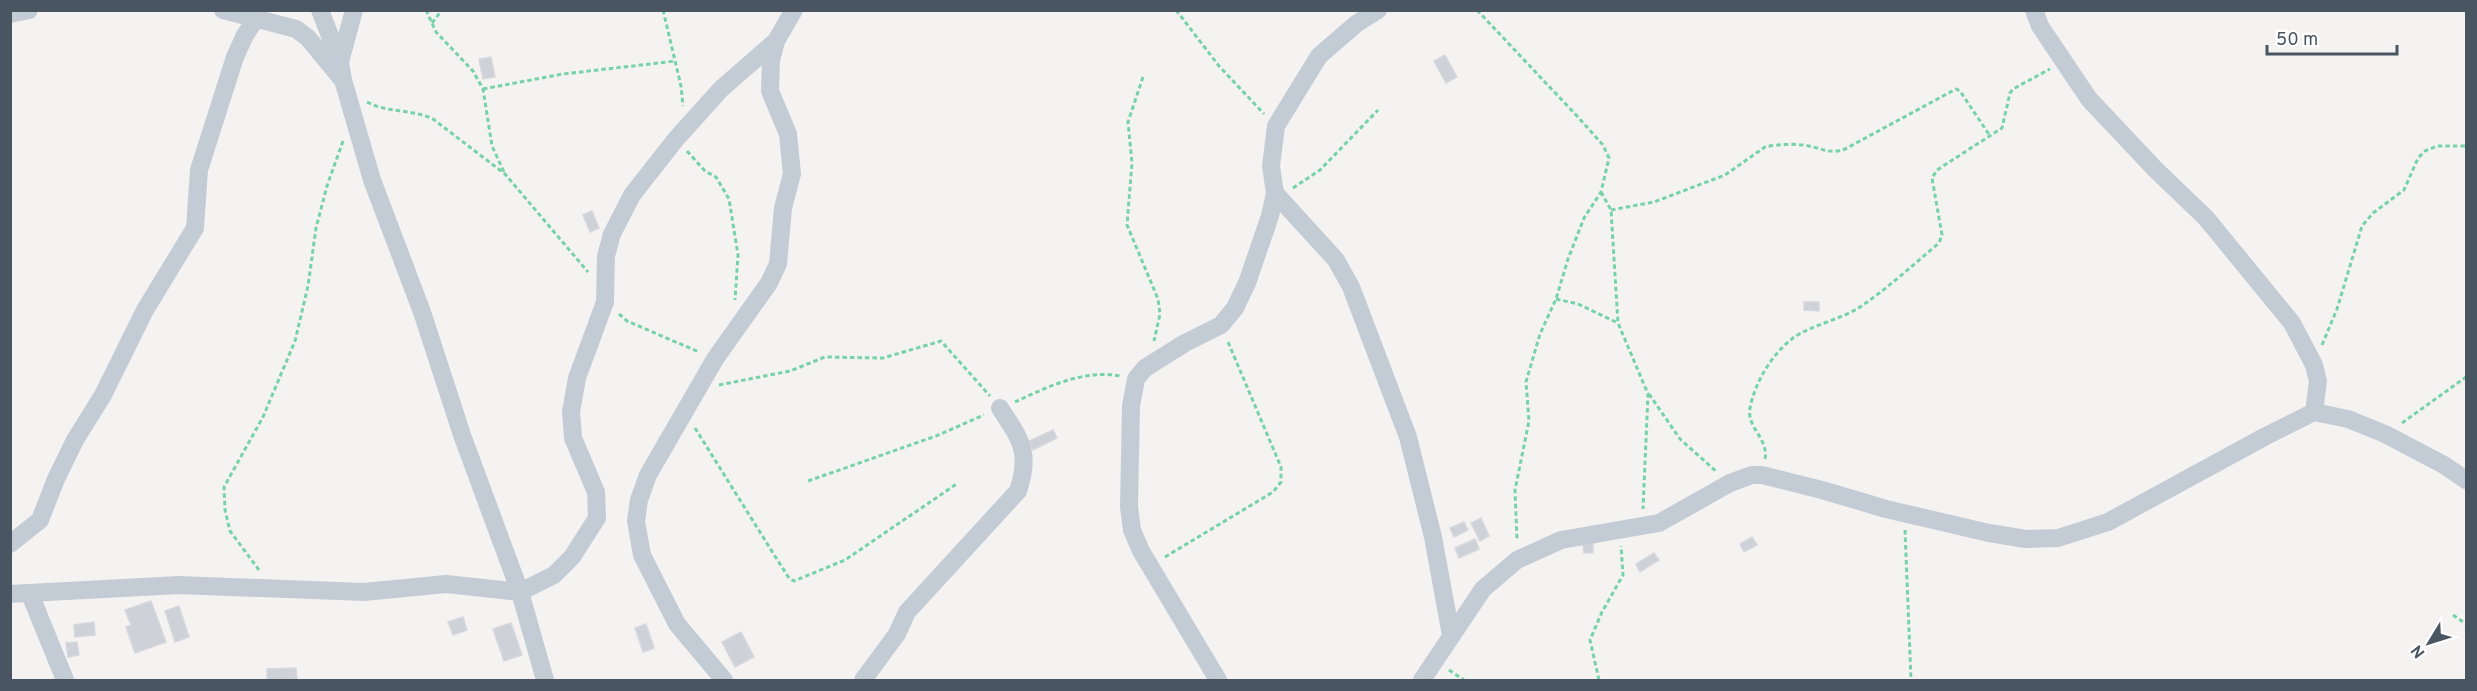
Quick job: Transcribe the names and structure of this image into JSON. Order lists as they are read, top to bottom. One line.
{"scale_bar":"50 m","north":"bottom left"}
